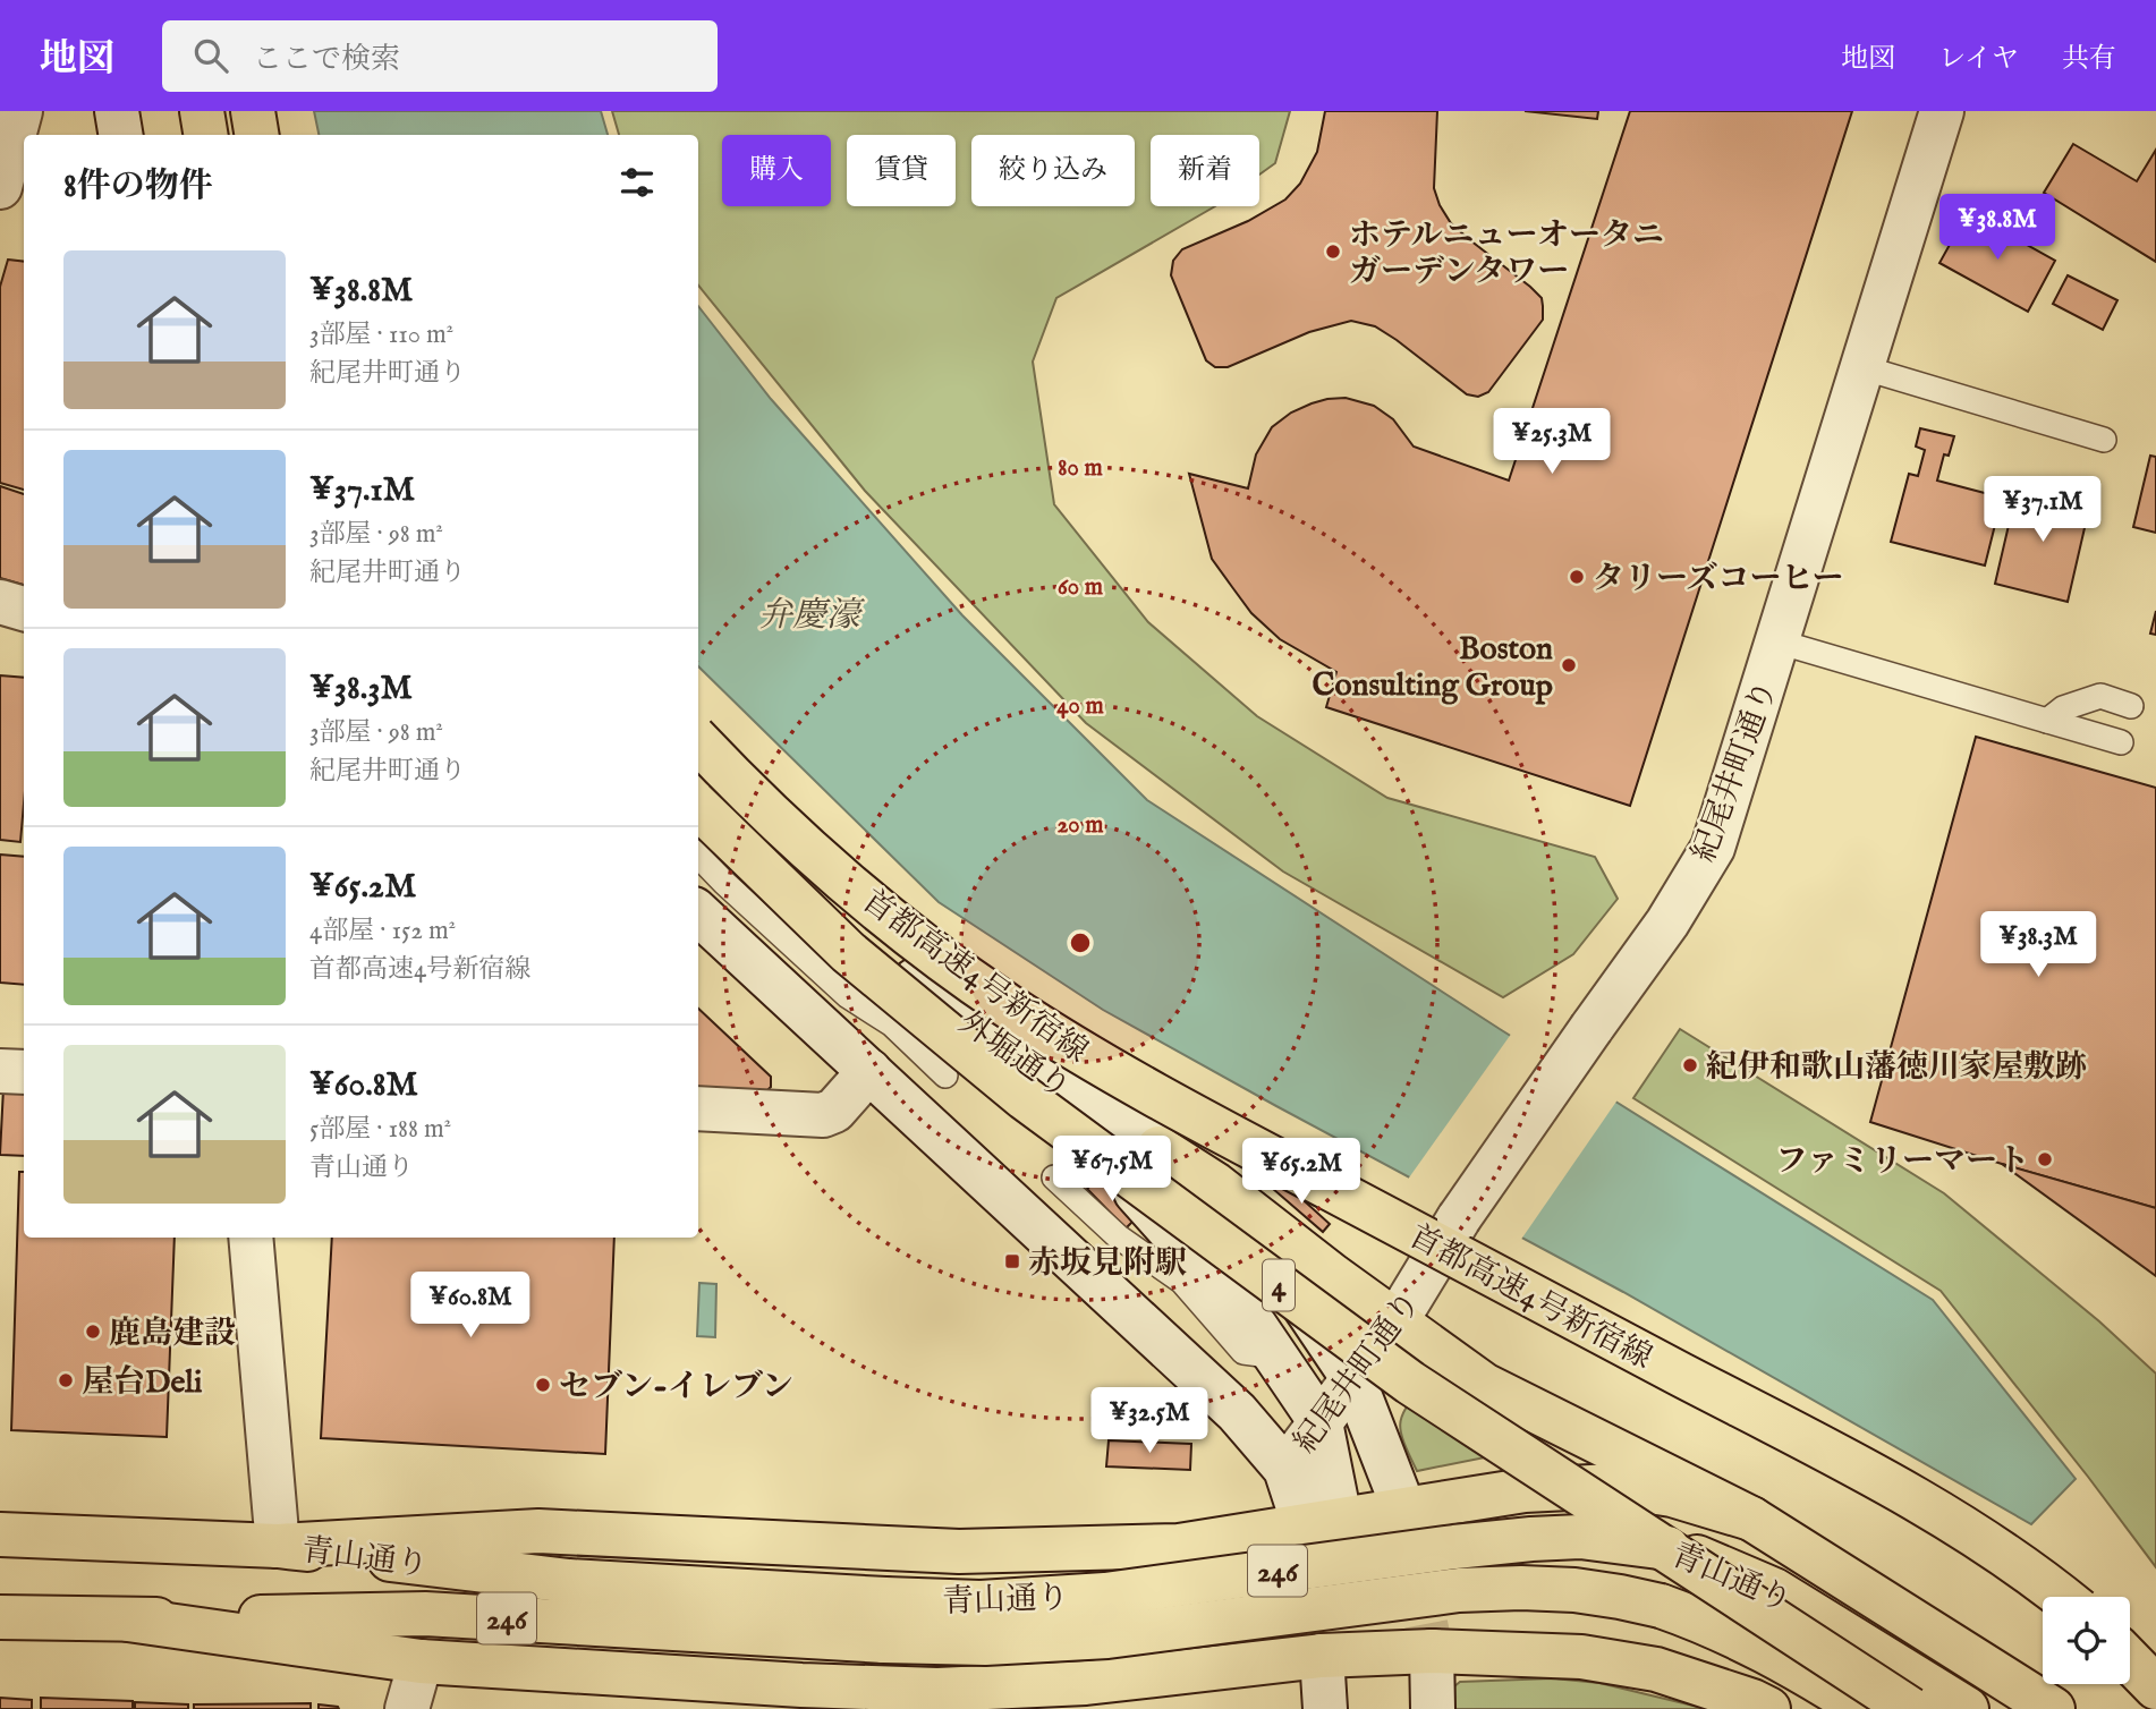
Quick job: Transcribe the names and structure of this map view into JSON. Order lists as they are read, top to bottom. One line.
{"streets":{"highway":["首都高速4号新宿線","4","青山通り","246"],"main road":["紀尾井町通り","外堀通り"]},"crossings":[["紀尾井町通り","外堀通り"]],"water":["弁慶濠"],"places":{"other":["ホテルニューオータニ ガーデンタワー","タリーズコーヒー","Boston Consulting Group","紀伊和歌山藩徳川家屋敷跡","ファミリーマート","鹿島建設","屋台Deli","セブン-イレブン"],"transit":["赤坂見附駅"]},"page":{"header":"地図","search":"ここで検索","nav":["地図","レイヤ","共有"],"chip":["購入","賃貸","絞り込み","新着"],"heading":"8件の物件","price":["¥38.8M","¥25.3M","¥37.1M","¥38.3M","¥67.5M","¥65.2M","¥60.8M","¥32.5M"],"list":[{"name":"¥38.8M","note":"3部屋 · 110 m² · 紀尾井町通り"},{"name":"¥37.1M","note":"3部屋 · 98 m² · 紀尾井町通り"},{"name":"¥38.3M","note":"3部屋 · 98 m² · 紀尾井町通り"},{"name":"¥65.2M","note":"4部屋 · 152 m² · 首都高速4号新宿線"},{"name":"¥60.8M","note":"5部屋 · 188 m² · 青山通り"}]},"rings":["80 m","60 m","40 m","20 m"]}
